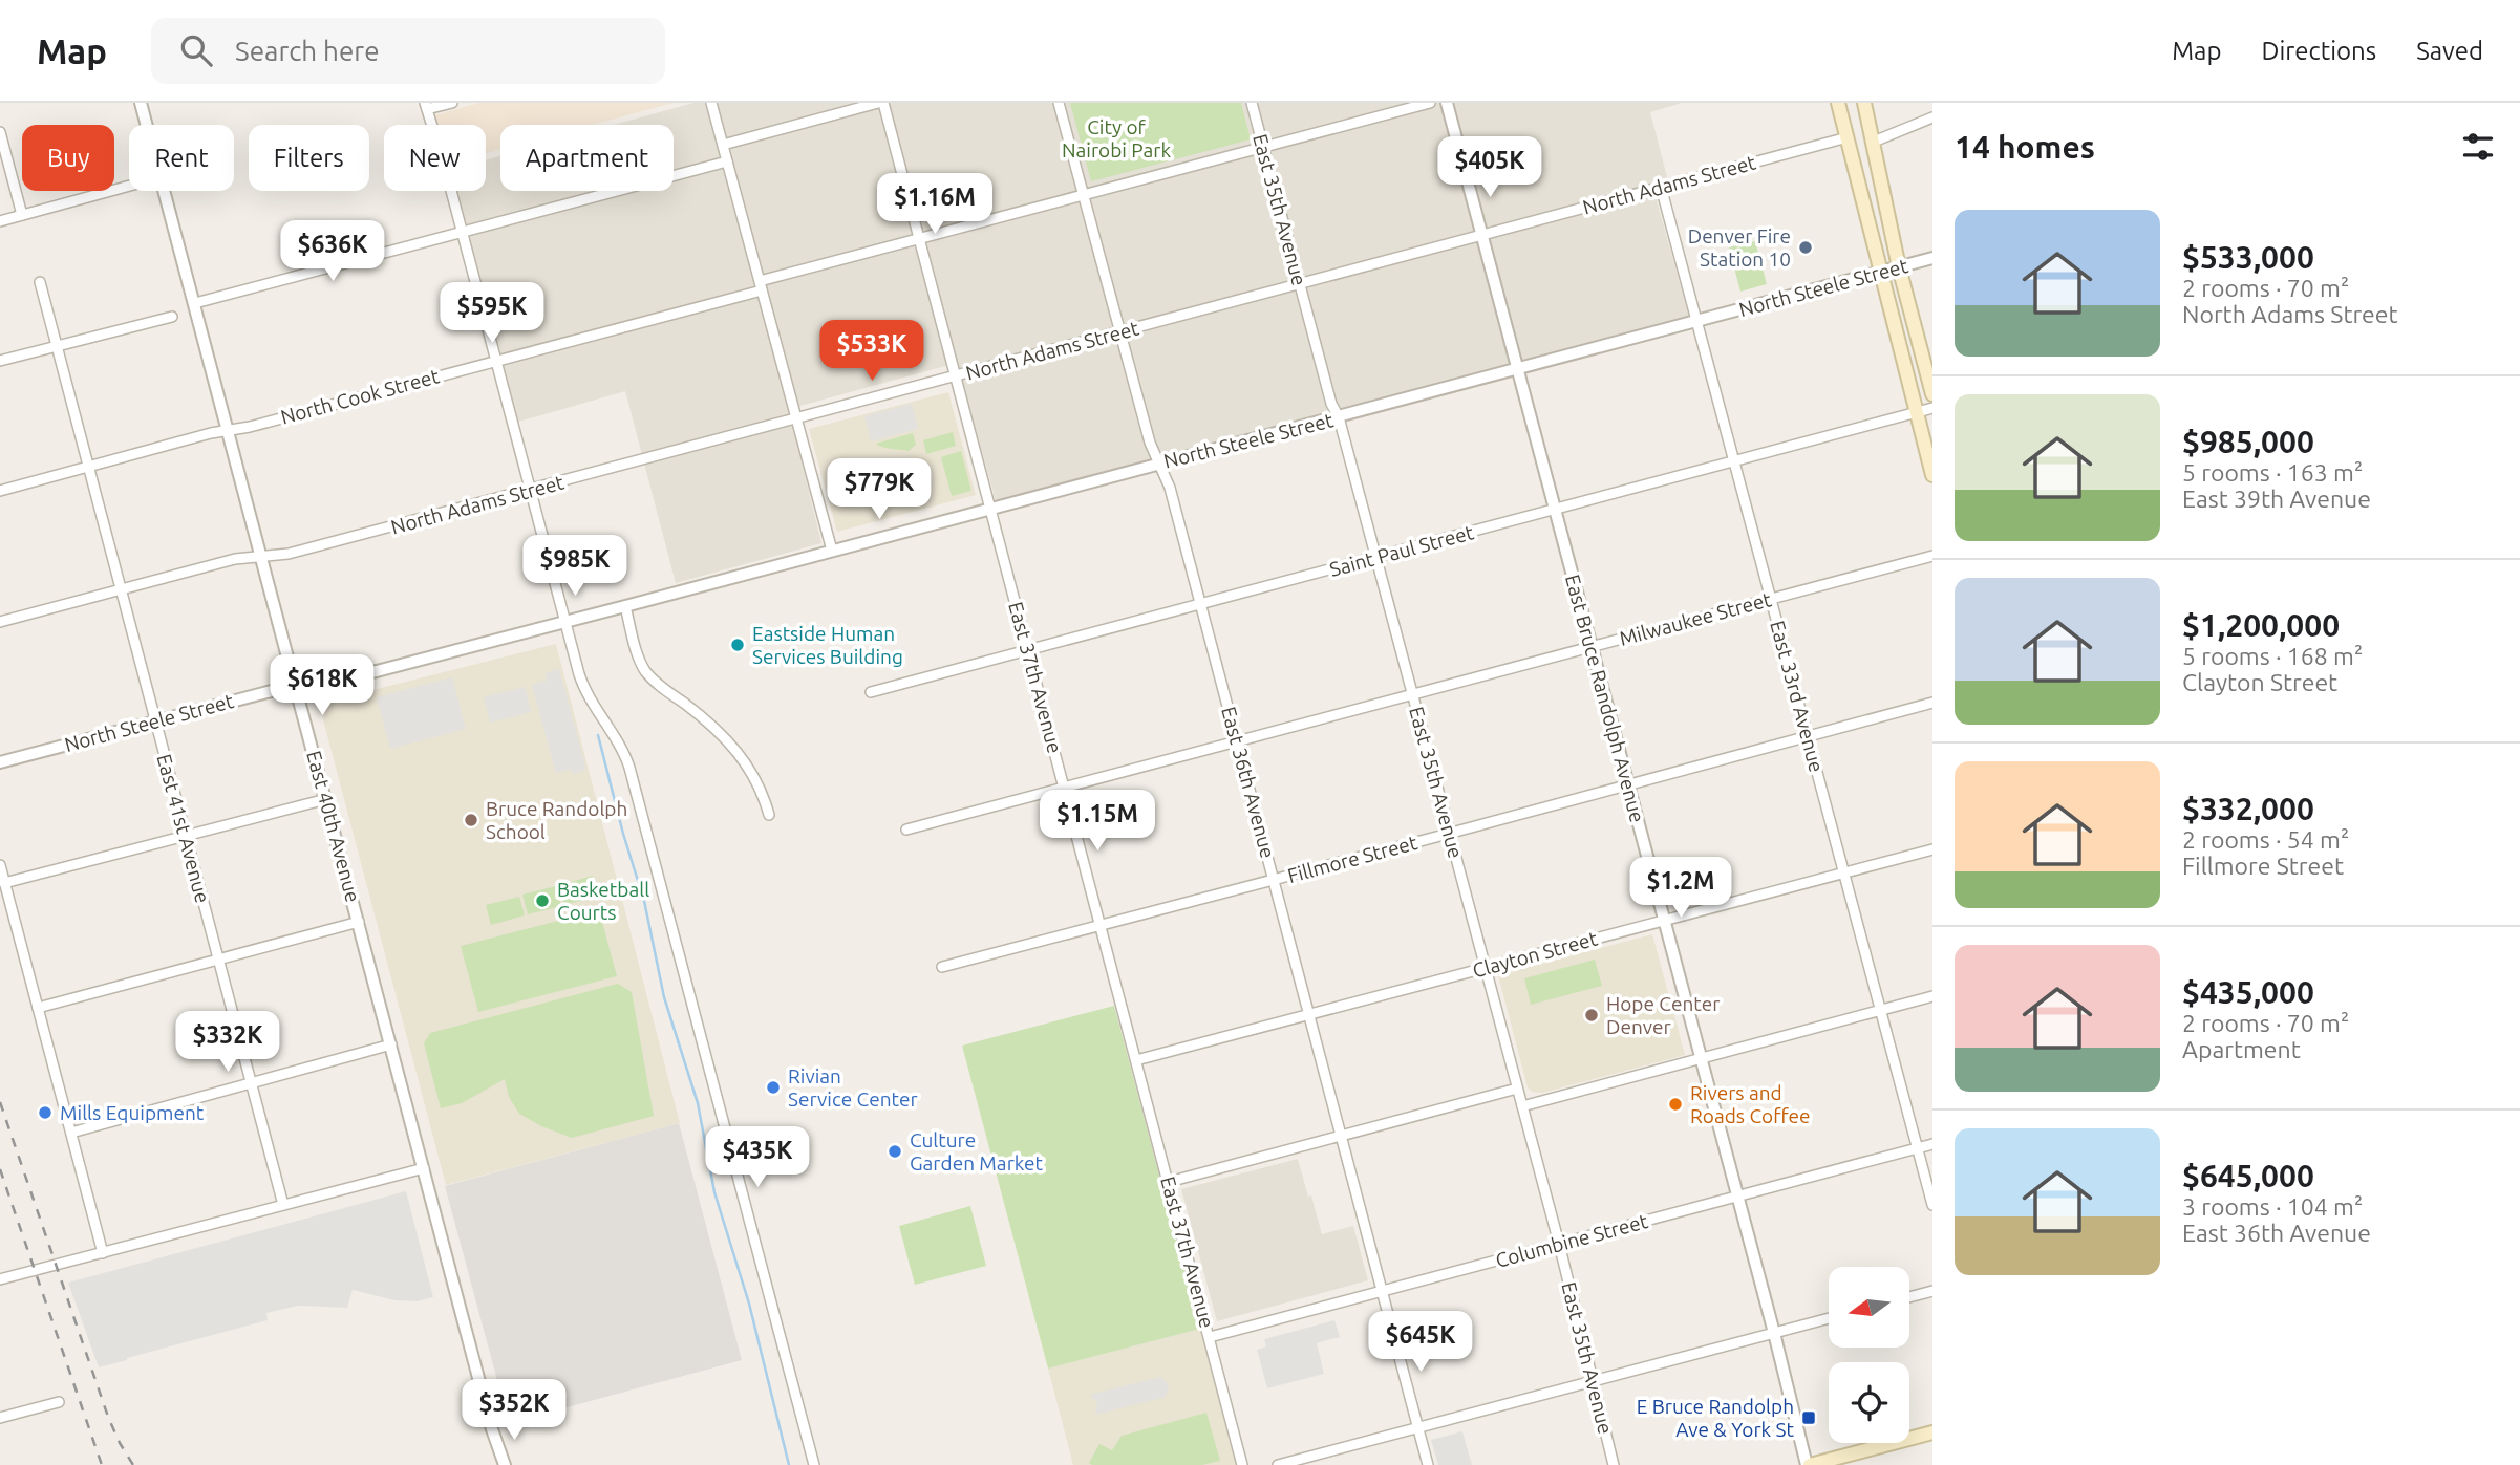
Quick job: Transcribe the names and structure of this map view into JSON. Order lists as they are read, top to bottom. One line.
{"streets":{"street":["North Adams Street","East 35th Avenue","North Steele Street","North Cook Street","Saint Paul Street","Milwaukee Street","East 37th Avenue","East 33rd Avenue","East Bruce Randolph Avenue","East 36th Avenue","East 40th Avenue","East 41st Avenue","Fillmore Street","Clayton Street","Columbine Street"]},"crossings":[["North Adams Street","East 35th Avenue"],["North Adams Street","East 37th Avenue"],["North Adams Street","East 33rd Avenue"],["North Adams Street","East Bruce Randolph Avenue"],["North Adams Street","East 36th Avenue"],["North Adams Street","East 40th Avenue"],["North Adams Street","East 41st Avenue"],["East 35th Avenue","North Steele Street"],["East 35th Avenue","North Cook Street"],["East 35th Avenue","Saint Paul Street"],["East 35th Avenue","Milwaukee Street"],["East 35th Avenue","Fillmore Street"],["East 35th Avenue","Clayton Street"],["East 35th Avenue","Columbine Street"],["North Steele Street","East 37th Avenue"],["North Steele Street","East 33rd Avenue"],["North Steele Street","East Bruce Randolph Avenue"],["North Steele Street","East 36th Avenue"],["North Steele Street","East 40th Avenue"],["North Steele Street","East 41st Avenue"],["North Cook Street","East 37th Avenue"],["North Cook Street","East 36th Avenue"],["North Cook Street","East 40th Avenue"],["North Cook Street","East 41st Avenue"],["Saint Paul Street","East 37th Avenue"],["Saint Paul Street","East 33rd Avenue"],["Saint Paul Street","East Bruce Randolph Avenue"],["Saint Paul Street","East 36th Avenue"],["Milwaukee Street","East 37th Avenue"],["Milwaukee Street","East 33rd Avenue"],["Milwaukee Street","East Bruce Randolph Avenue"],["Milwaukee Street","East 36th Avenue"],["East 37th Avenue","Fillmore Street"],["East 37th Avenue","Clayton Street"],["East 37th Avenue","Columbine Street"],["East 33rd Avenue","Fillmore Street"],["East 33rd Avenue","Clayton Street"],["East 33rd Avenue","Columbine Street"],["East Bruce Randolph Avenue","Fillmore Street"],["East Bruce Randolph Avenue","Clayton Street"],["East Bruce Randolph Avenue","Columbine Street"],["East 36th Avenue","Fillmore Street"],["East 36th Avenue","Clayton Street"],["East 36th Avenue","Columbine Street"]],"parks":["City of Nairobi Park"],"places":{"other":["Denver Fire Station 10","Eastside Human Services Building","Bruce Randolph School","Basketball Courts","Hope Center Denver","Rivian Service Center","Rivers and Roads Coffee","Mills Equipment","Culture Garden Market"],"transit":["E Bruce Randolph Ave & York St"]},"north":"left","page":{"header":"Map","search":"Search here","nav":["Map","Directions","Saved"],"heading":"14 homes","chip":["Buy","Rent","Filters","New","Apartment"],"price":["$405K","$1.16M","$636K","$595K","$533K","$779K","$985K","$618K","$1.15M","$1.2M","$332K","$435K","$645K","$352K"],"list":[{"name":"$533,000","note":"2 rooms · 70 m² · North Adams Street"},{"name":"$985,000","note":"5 rooms · 163 m² · East 39th Avenue"},{"name":"$1,200,000","note":"5 rooms · 168 m² · Clayton Street"},{"name":"$332,000","note":"2 rooms · 54 m² · Fillmore Street"},{"name":"$435,000","note":"2 rooms · 70 m² · Apartment"},{"name":"$645,000","note":"3 rooms · 104 m² · East 36th Avenue"}]}}
